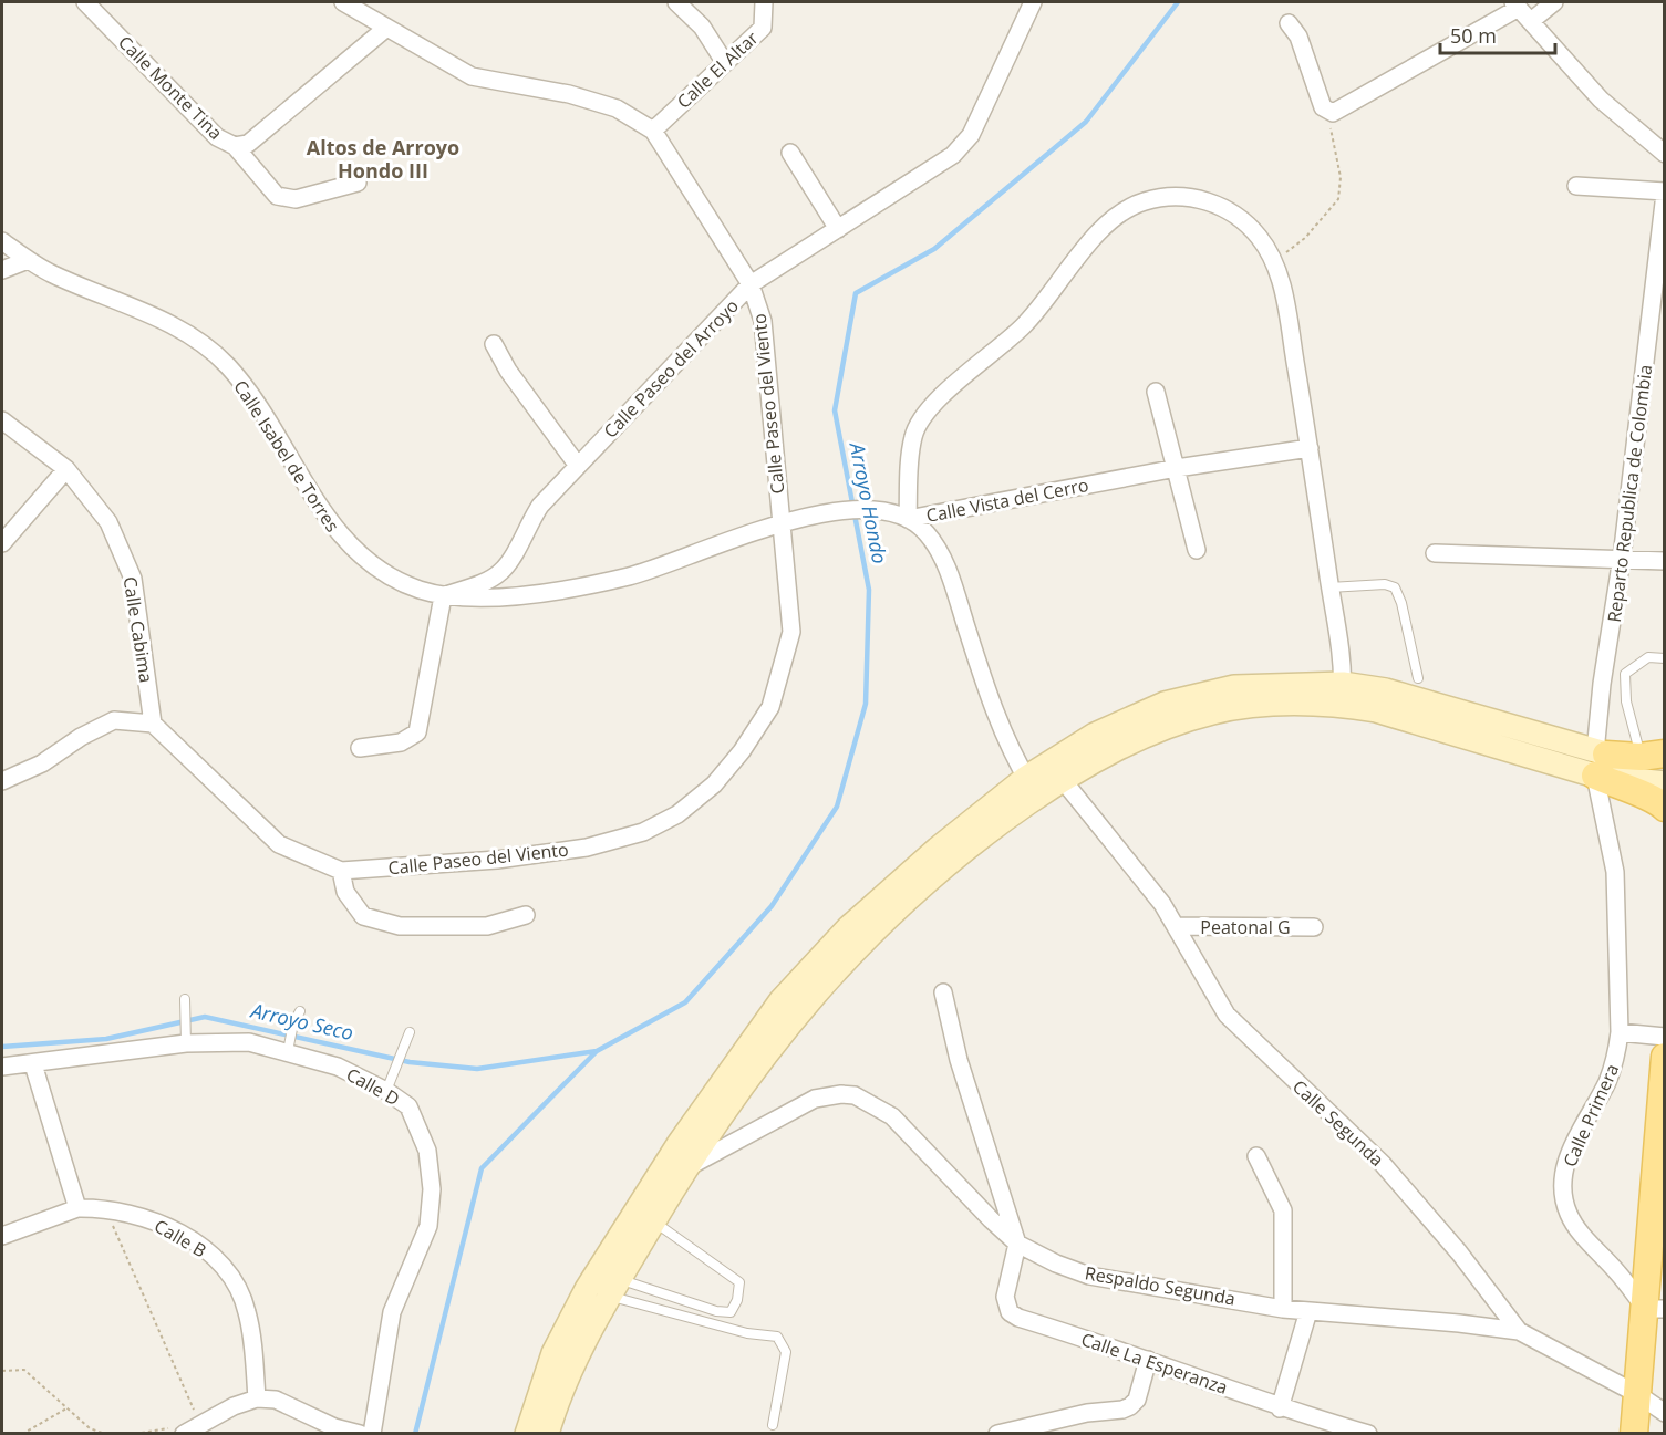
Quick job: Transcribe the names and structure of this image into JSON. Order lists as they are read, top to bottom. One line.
{"streets":{"street":["Calle El Altar","Calle Monte Tina","Calle Paseo del Arroyo","Calle Paseo del Viento","Calle Isabel de Torres","Reparto Republica de Colombia","Calle Vista del Cerro","Calle Cabima","Peatonal G","Calle D","Calle Primera","Calle Segunda","Calle B","Respaldo Segunda","Calle La Esperanza"]},"crossings":[["Calle El Altar","Calle Paseo del Viento"],["Calle Paseo del Arroyo","Calle Paseo del Viento"],["Calle Paseo del Arroyo","Calle Isabel de Torres"],["Calle Paseo del Viento","Calle Isabel de Torres"],["Calle Paseo del Viento","Calle Cabima"],["Calle Isabel de Torres","Calle Vista del Cerro"],["Reparto Republica de Colombia","Calle Primera"],["Peatonal G","Calle Segunda"],["Calle Segunda","Respaldo Segunda"],["Respaldo Segunda","Calle La Esperanza"]],"districts":["Altos de Arroyo Hondo III"],"water":["Arroyo Hondo","Arroyo Seco"],"scale_bar":"50 m"}
